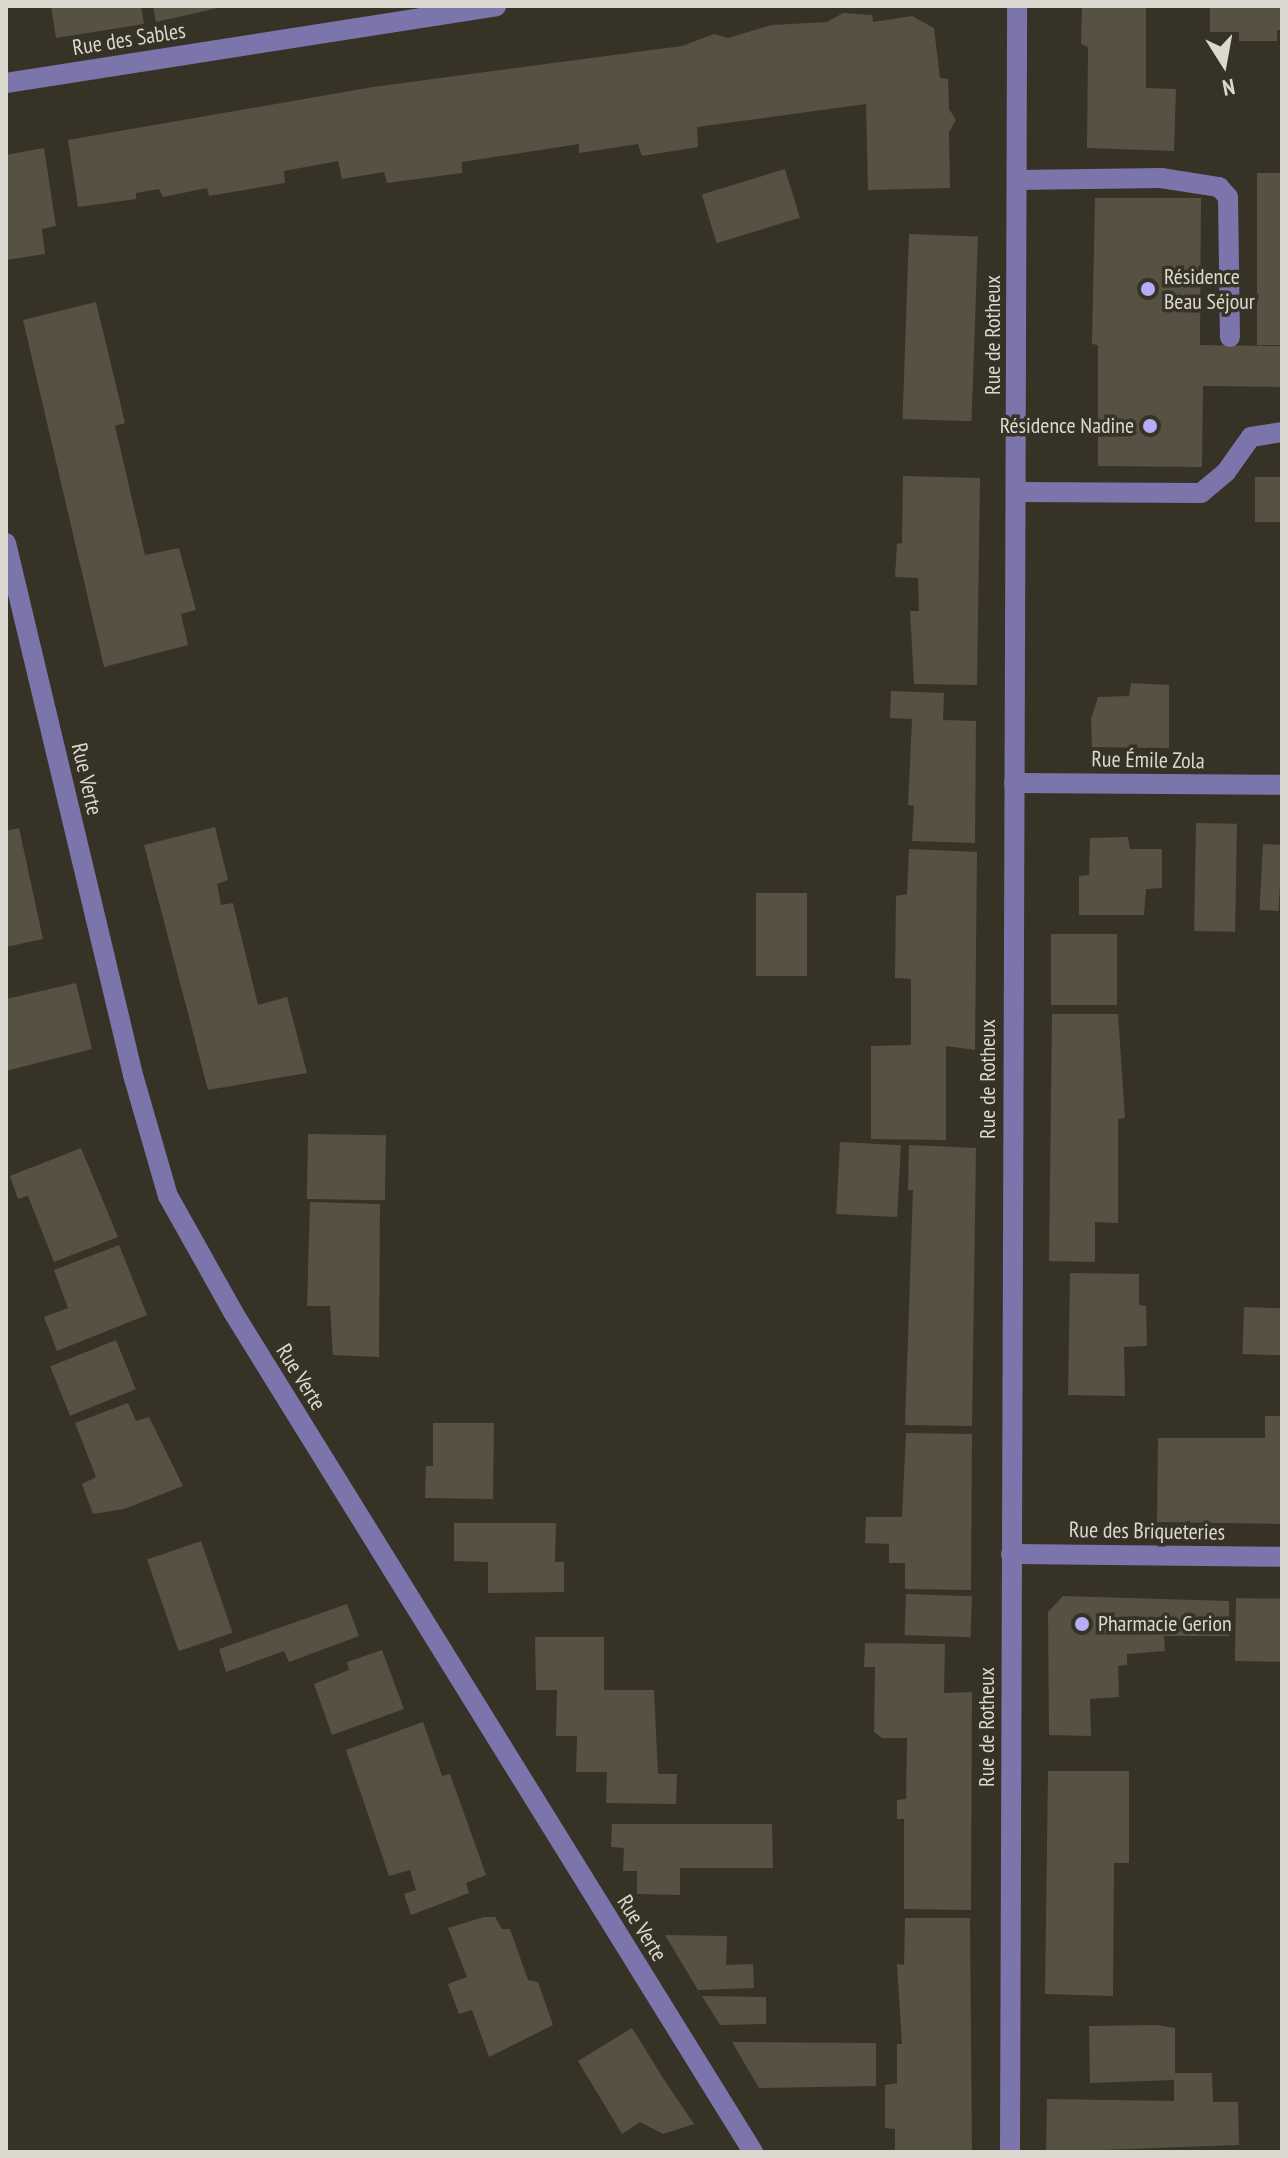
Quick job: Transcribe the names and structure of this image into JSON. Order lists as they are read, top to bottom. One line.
{"streets":{"street":["Rue des Sables","Rue de Rotheux","Rue Émile Zola","Rue Verte","Rue des Briqueteries"]},"crossings":[["Rue de Rotheux","Rue Émile Zola"],["Rue de Rotheux","Rue des Briqueteries"]],"places":["Résidence Beau Séjour","Résidence Nadine","Pharmacie Gerion"],"north":"bottom"}
